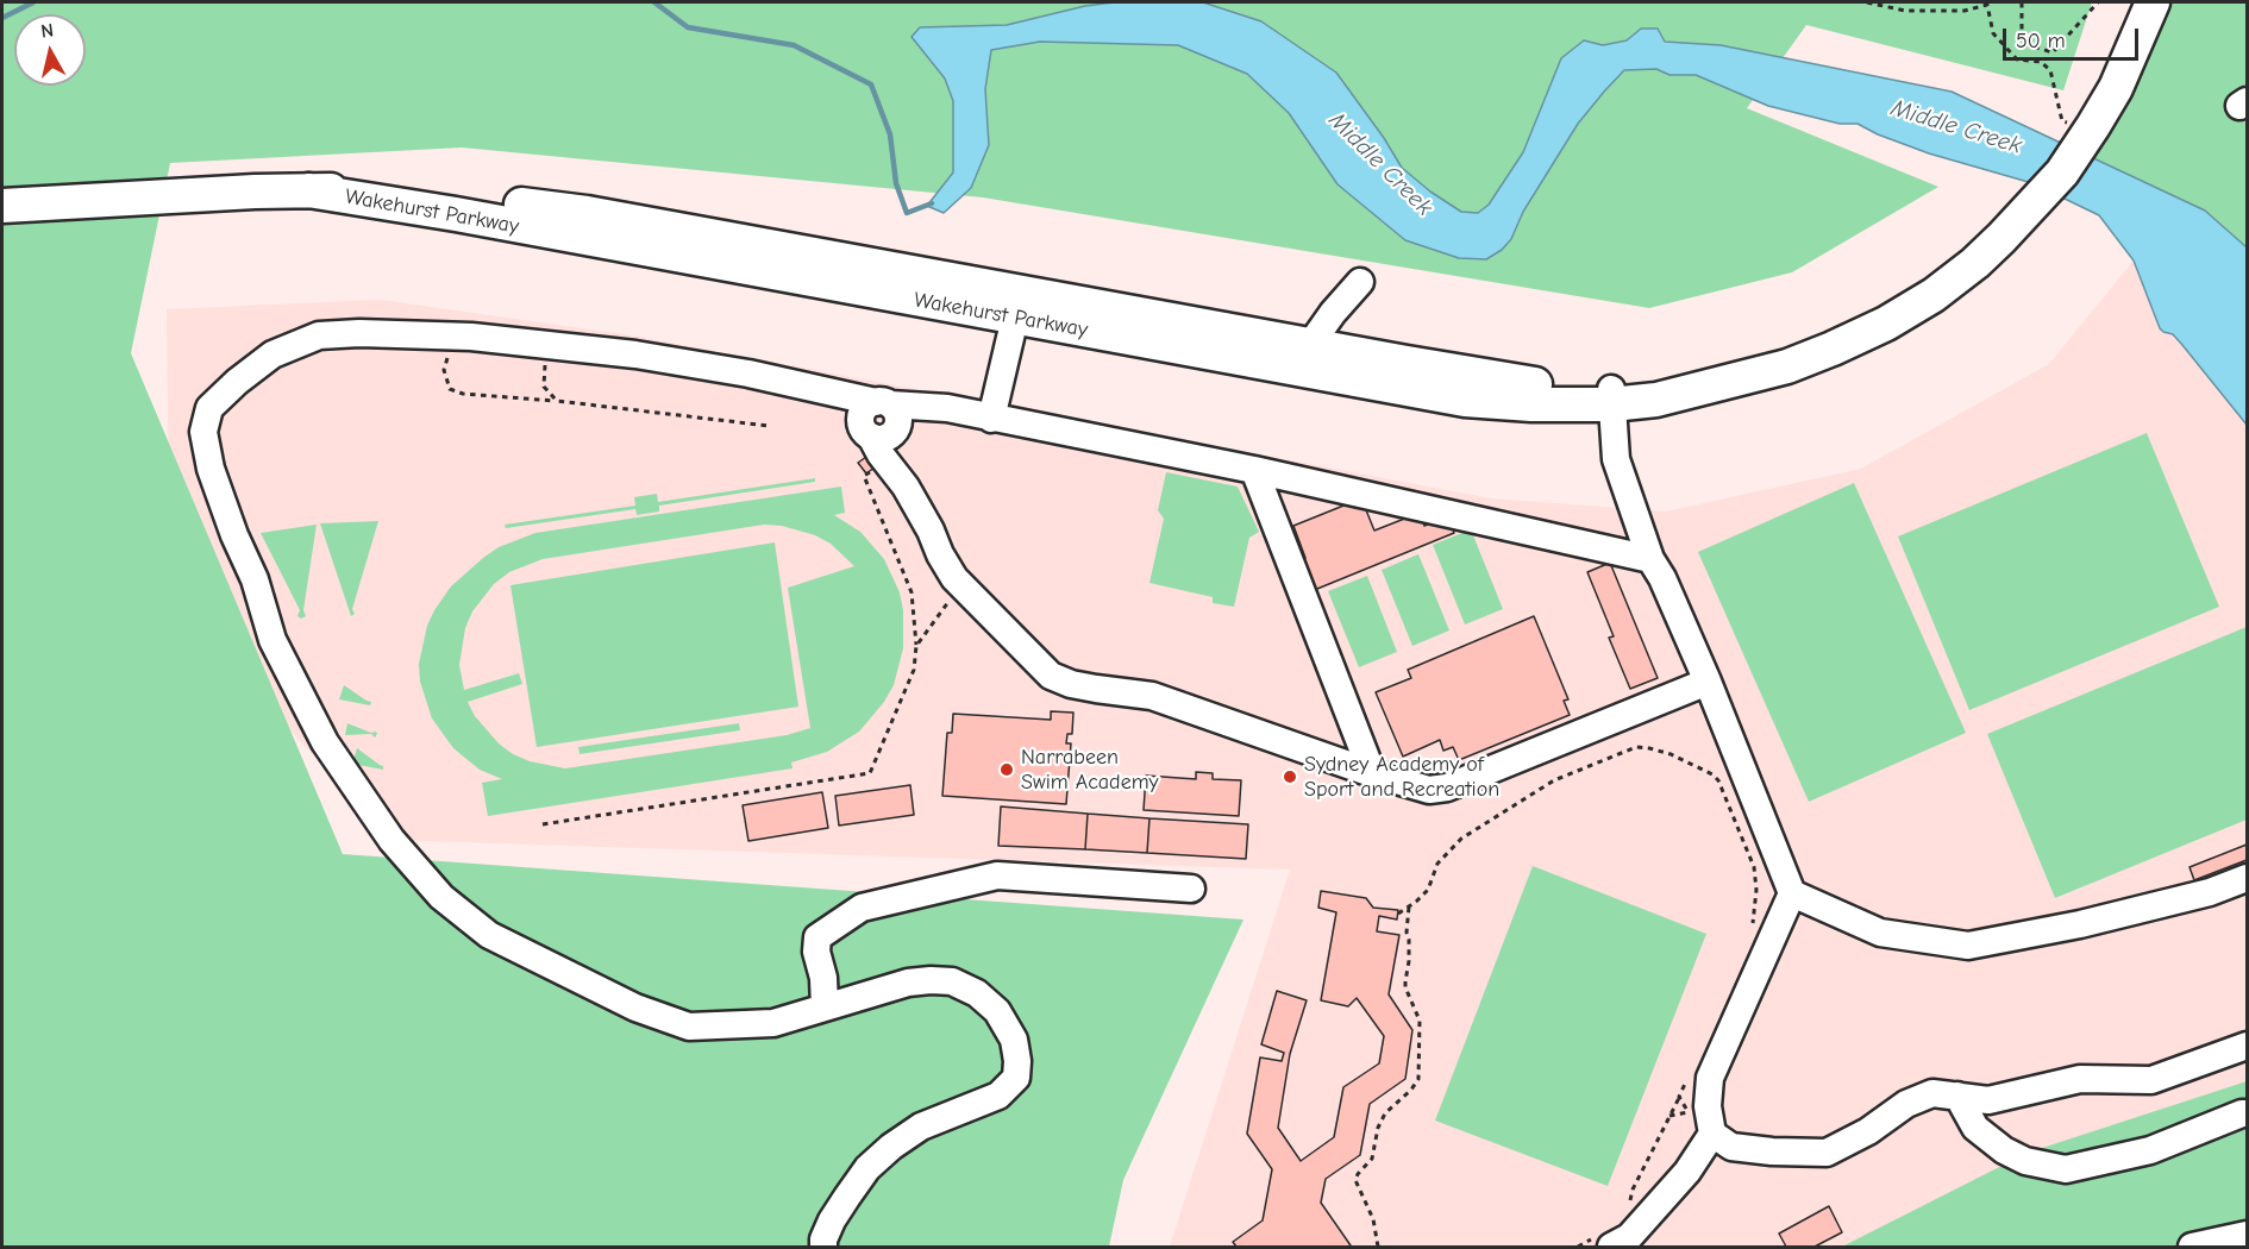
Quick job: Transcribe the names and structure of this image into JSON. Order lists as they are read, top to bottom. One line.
{"streets":{"main road":["Wakehurst Parkway"]},"water":["Middle Creek"],"places":["Narrabeen Swim Academy","Sydney Academy of Sport and Recreation"],"scale_bar":"50 m","north":"top"}
